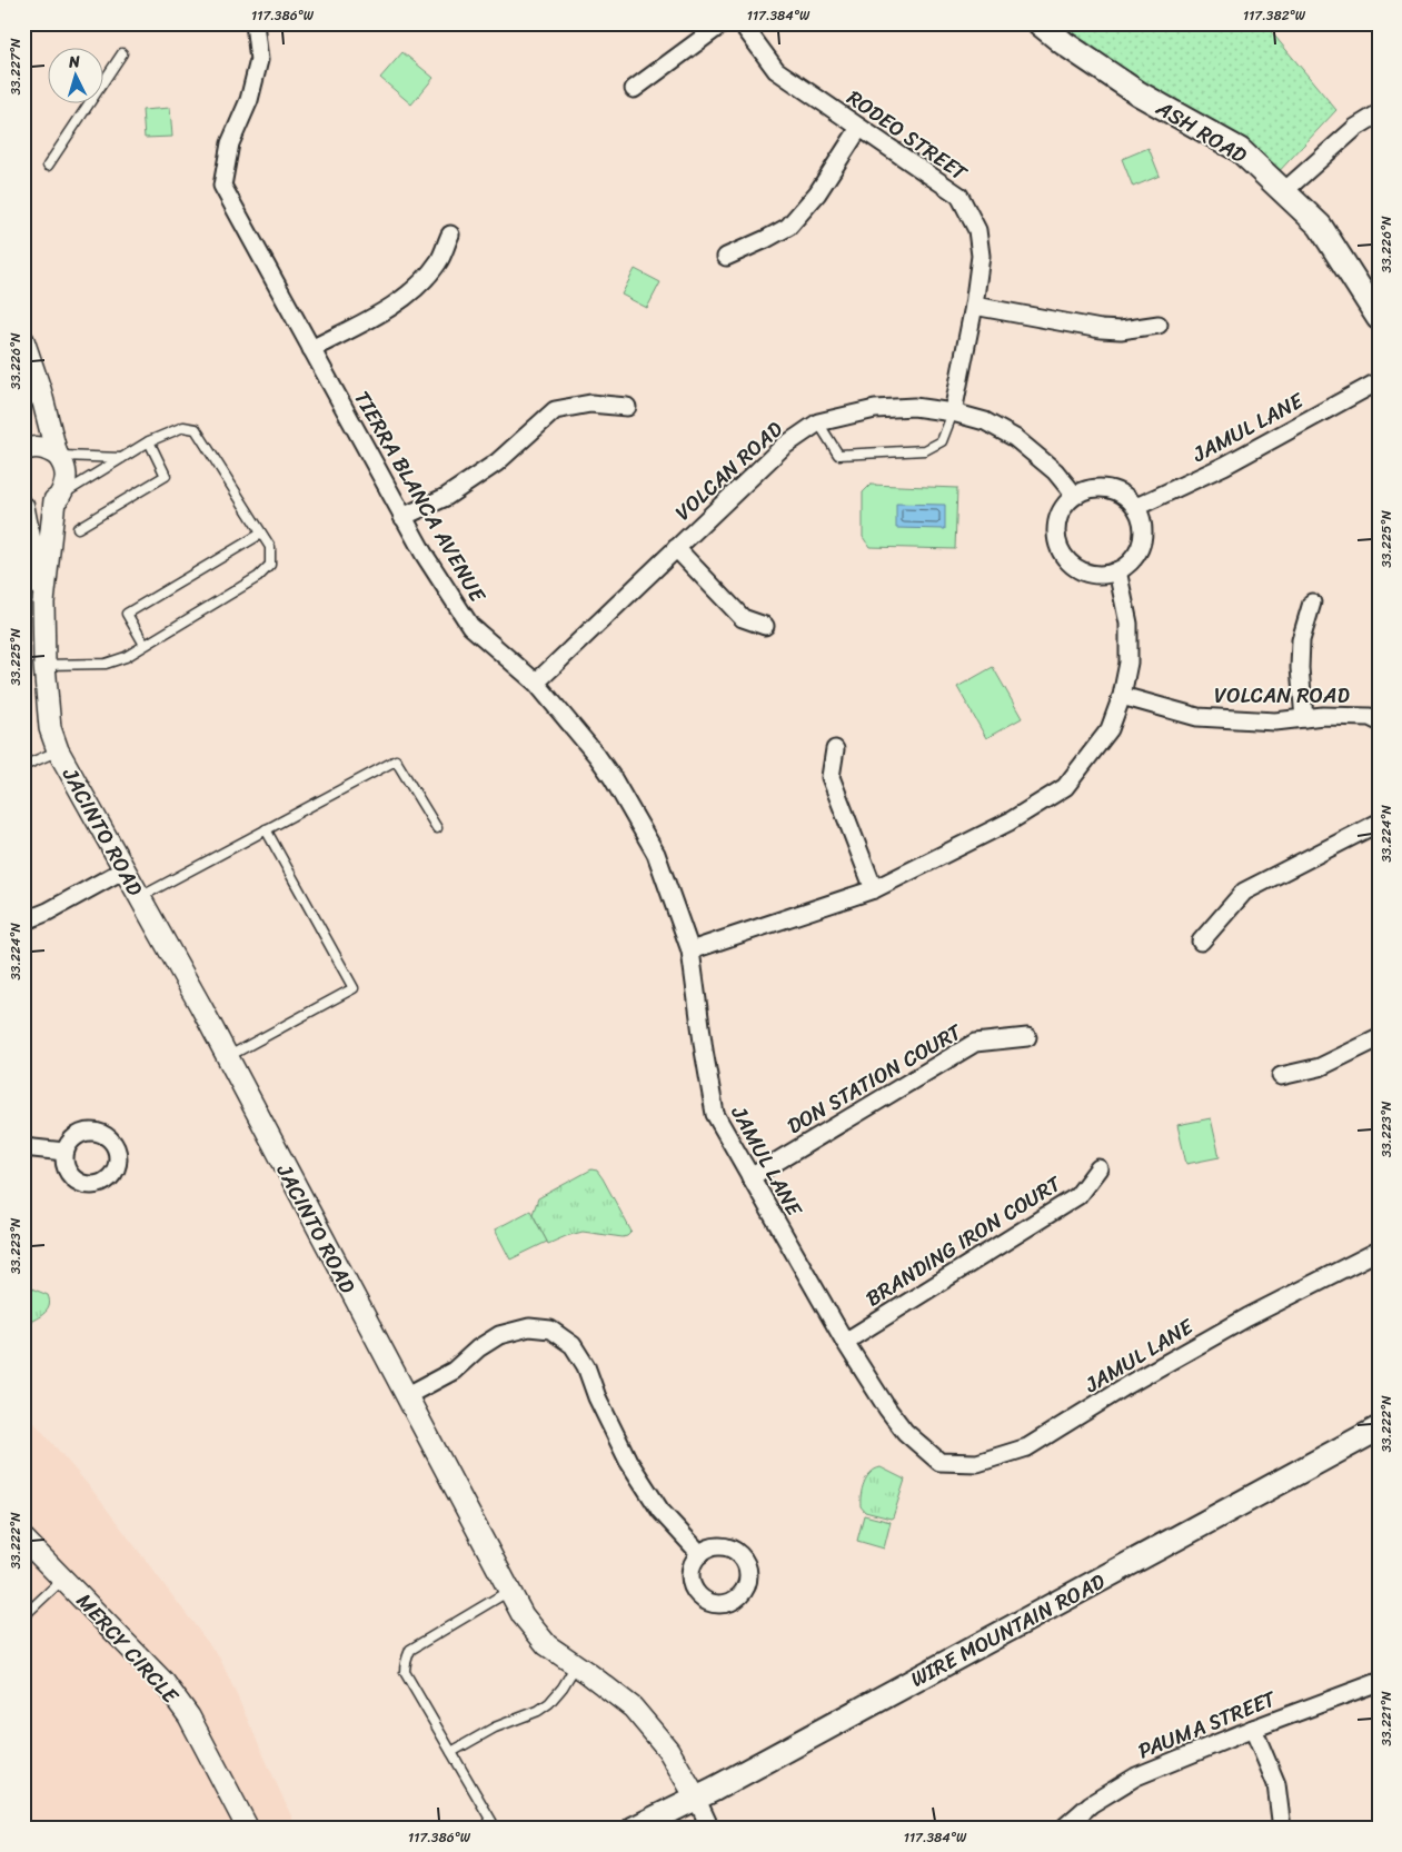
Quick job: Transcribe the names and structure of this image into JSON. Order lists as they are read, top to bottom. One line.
{"streets":{"main road":["ASH ROAD","WIRE MOUNTAIN ROAD"],"street":["RODEO STREET","JAMUL LANE","VOLCAN ROAD","TIERRA BLANCA AVENUE","JACINTO ROAD","DON STATION COURT","BRANDING IRON COURT","MERCY CIRCLE","PAUMA STREET"]},"crossings":[["RODEO STREET","VOLCAN ROAD"],["JAMUL LANE","VOLCAN ROAD"],["JAMUL LANE","TIERRA BLANCA AVENUE"],["JAMUL LANE","DON STATION COURT"],["JAMUL LANE","BRANDING IRON COURT"],["VOLCAN ROAD","TIERRA BLANCA AVENUE"],["JACINTO ROAD","WIRE MOUNTAIN ROAD"]],"north":"top","coordinates":["117.386°W","117.384°W","117.382°W","33.227°N","33.226°N","33.225°N","33.224°N","33.223°N","33.222°N","33.221°N"]}
